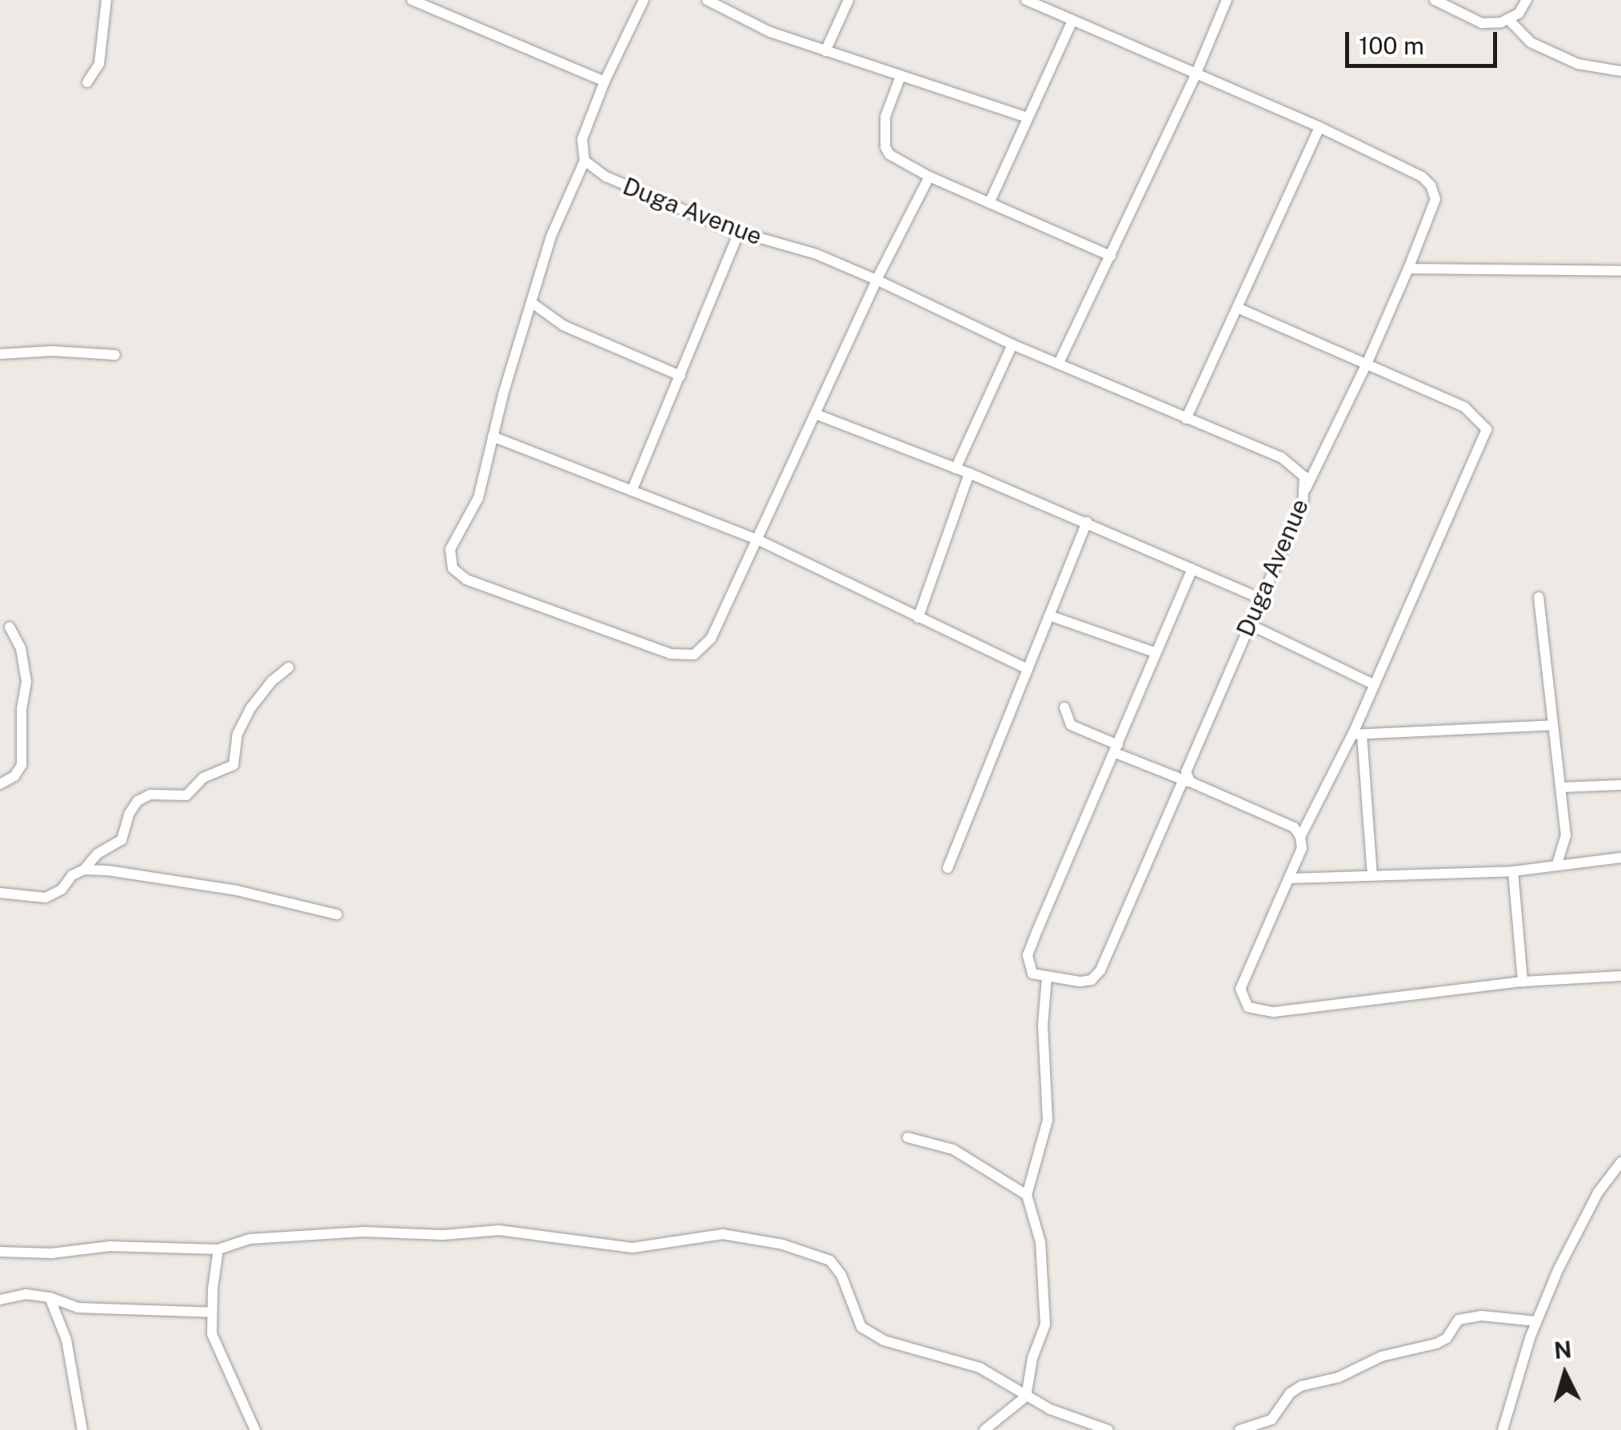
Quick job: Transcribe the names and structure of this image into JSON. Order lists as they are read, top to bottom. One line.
{"streets":{"street":["Duga Avenue"]},"scale_bar":"100 m","north":"top"}
